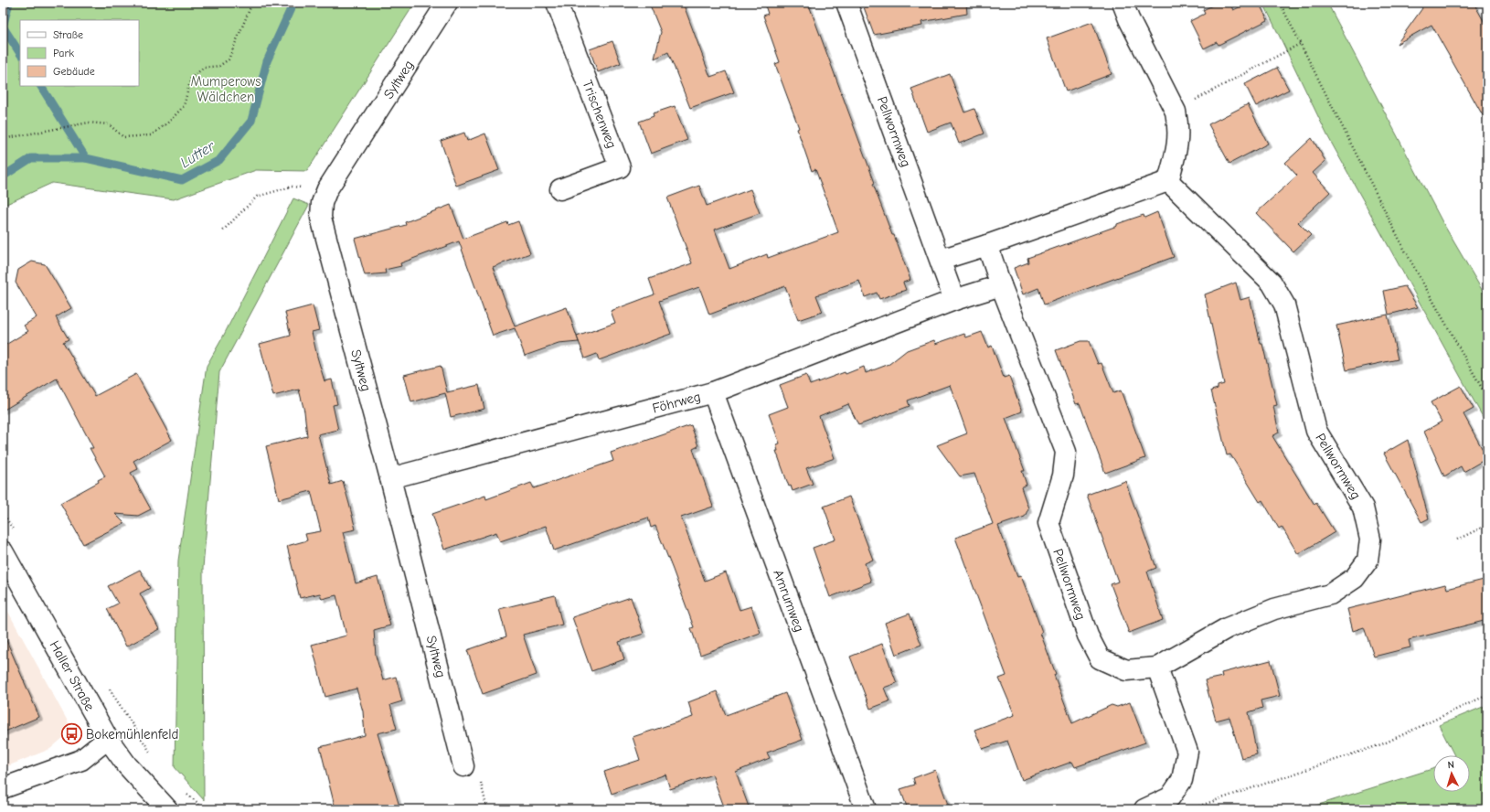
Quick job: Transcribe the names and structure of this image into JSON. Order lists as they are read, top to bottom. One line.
{"streets":{"street":["Syltweg","Trischenweg","Pellwormweg","Föhrweg","Amrumweg","Haller Straße"]},"crossings":[["Syltweg","Föhrweg"],["Pellwormweg","Föhrweg"],["Föhrweg","Amrumweg"]],"water":["Lutter"],"parks":["Mumperows Wäldchen"],"places":{"bus stop":["Bokemühlenfeld"]},"legend":["Straße","Park","Gebäude"],"north":"top"}
